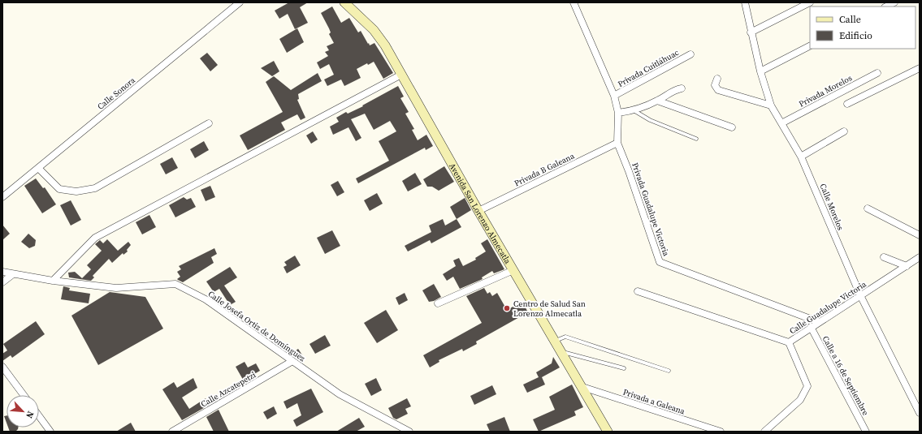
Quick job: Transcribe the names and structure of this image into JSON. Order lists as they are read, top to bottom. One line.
{"streets":{"main road":["Avenida San Lorenzo Almecatla"],"street":["Privada Cuitláhuac","Privada Morelos","Calle Sonora","Privada B Galeana","Calle Morelos","Privada Guadalupe Victoria","Calle Guadalupe Victoria","Calle Josefa Ortiz de Domínguez","Calle a 16 de Septiembre","Calle Azcatepetzi","Privada a Galeana"]},"crossings":[["Privada Cuitláhuac","Privada Guadalupe Victoria"],["Privada Morelos","Calle Morelos"],["Privada B Galeana","Privada Guadalupe Victoria"],["Privada B Galeana","Avenida San Lorenzo Almecatla"],["Calle Morelos","Calle Guadalupe Victoria"],["Privada Guadalupe Victoria","Calle Guadalupe Victoria"],["Avenida San Lorenzo Almecatla","Privada a Galeana"],["Calle Guadalupe Victoria","Calle a 16 de Septiembre"],["Calle Josefa Ortiz de Domínguez","Calle Azcatepetzi"]],"places":["Centro de Salud San Lorenzo Almecatla"],"legend":["Calle","Edificio"],"north":"bottom right"}
